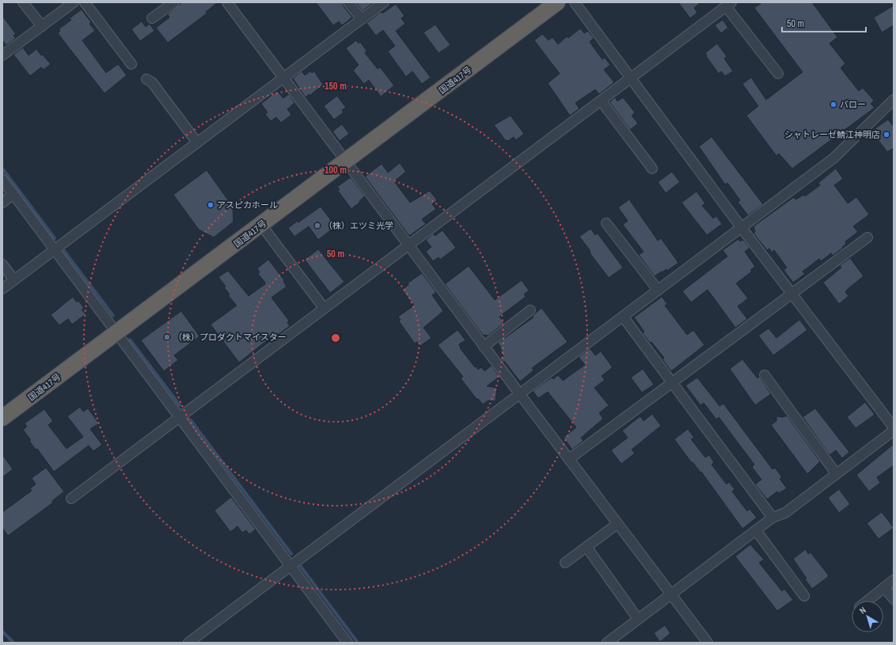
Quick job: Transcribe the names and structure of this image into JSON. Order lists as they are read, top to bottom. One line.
{"streets":{"highway":["国道417号"]},"places":["バロー","シャトレーゼ鯖江神明店","アスピカホール","（株）エツミ光学","（株）プロダクトマイスター"],"scale_bar":"50 m","north":"top left","rings":["150 m","100 m","50 m"]}
